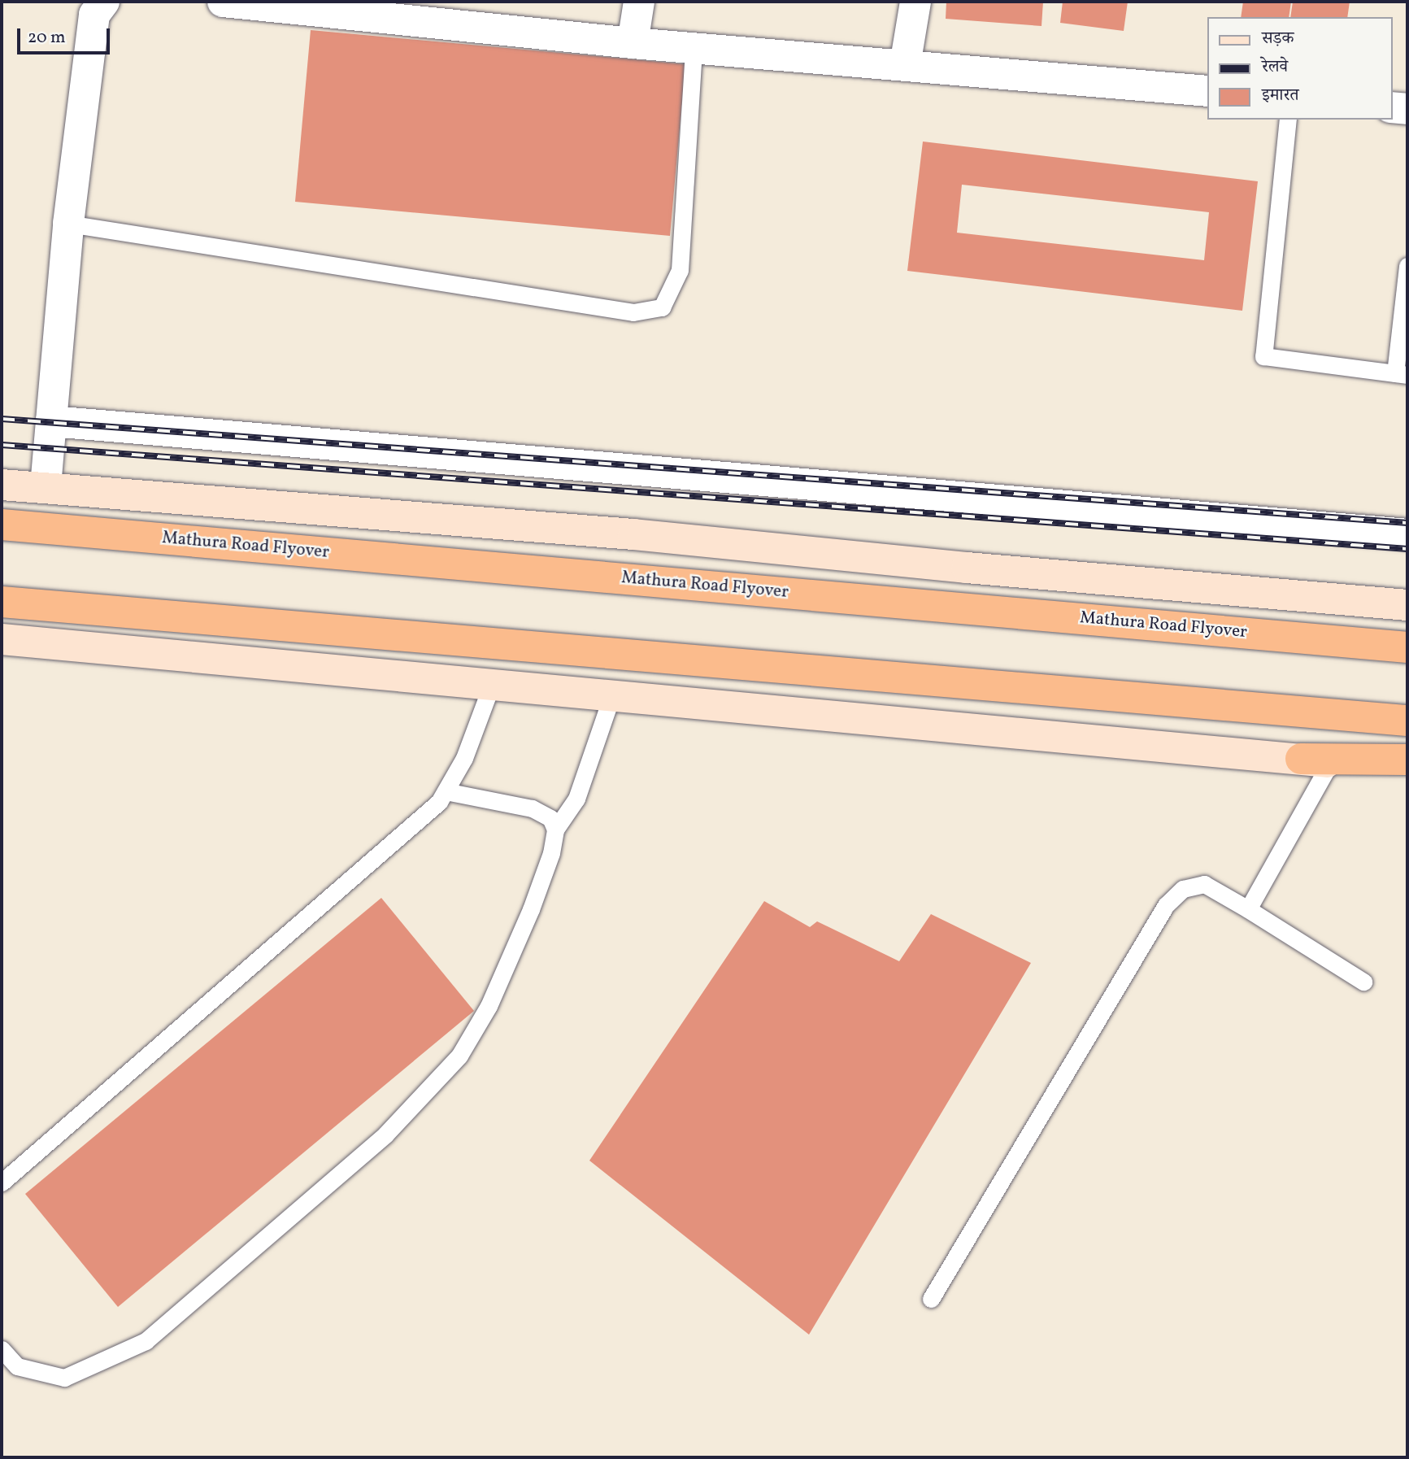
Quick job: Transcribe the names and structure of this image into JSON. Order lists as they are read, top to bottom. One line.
{"streets":{"highway":["Mathura Road Flyover"]},"legend":["सड़क","रेलवे","इमारत"],"scale_bar":"20 m"}
